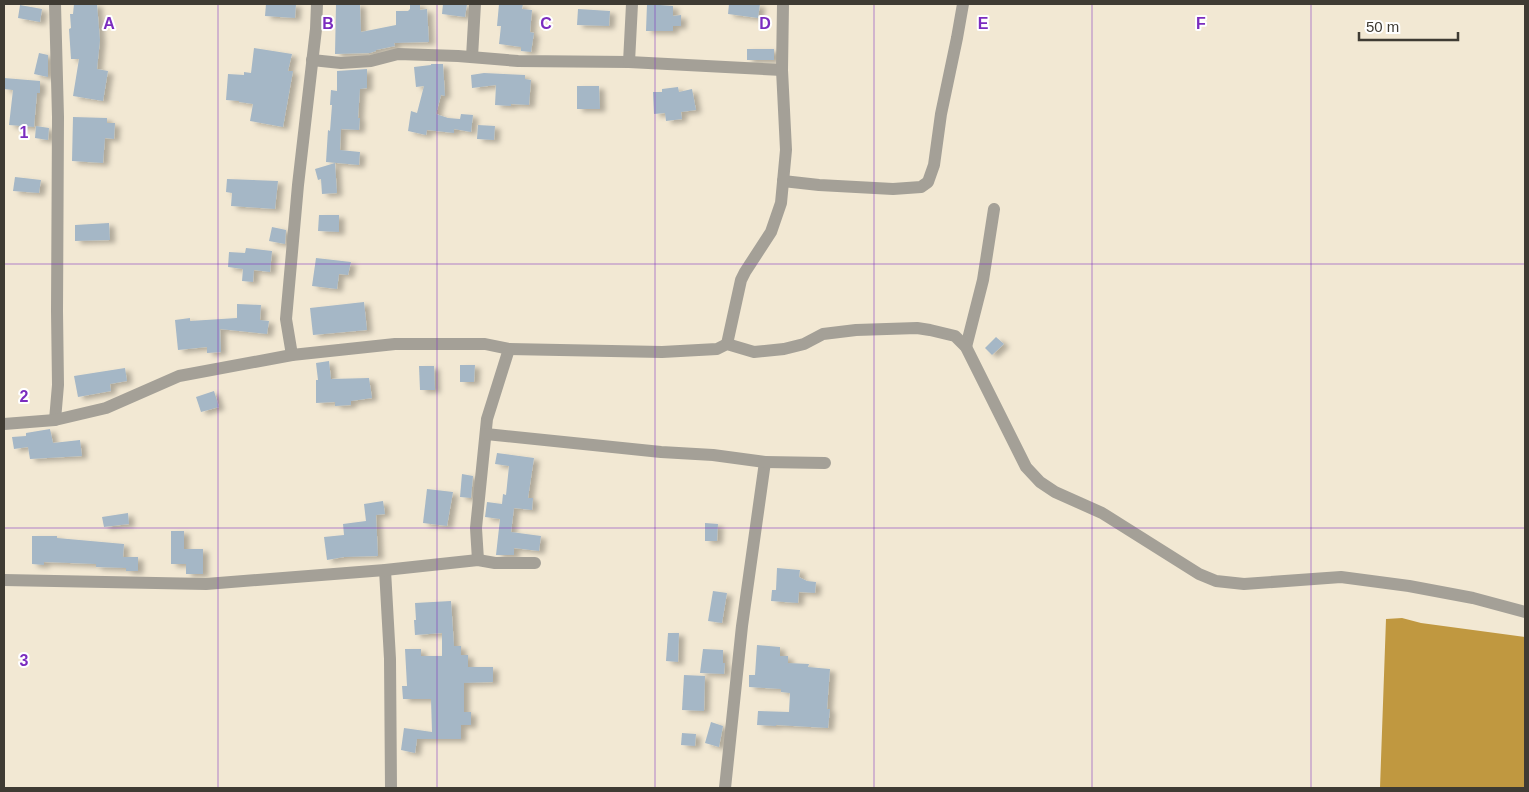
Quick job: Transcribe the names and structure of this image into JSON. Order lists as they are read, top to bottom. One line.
{"scale_bar":"50 m","grid":{"columns":["A","B","C","D","E","F"],"rows":["1","2","3"]}}
